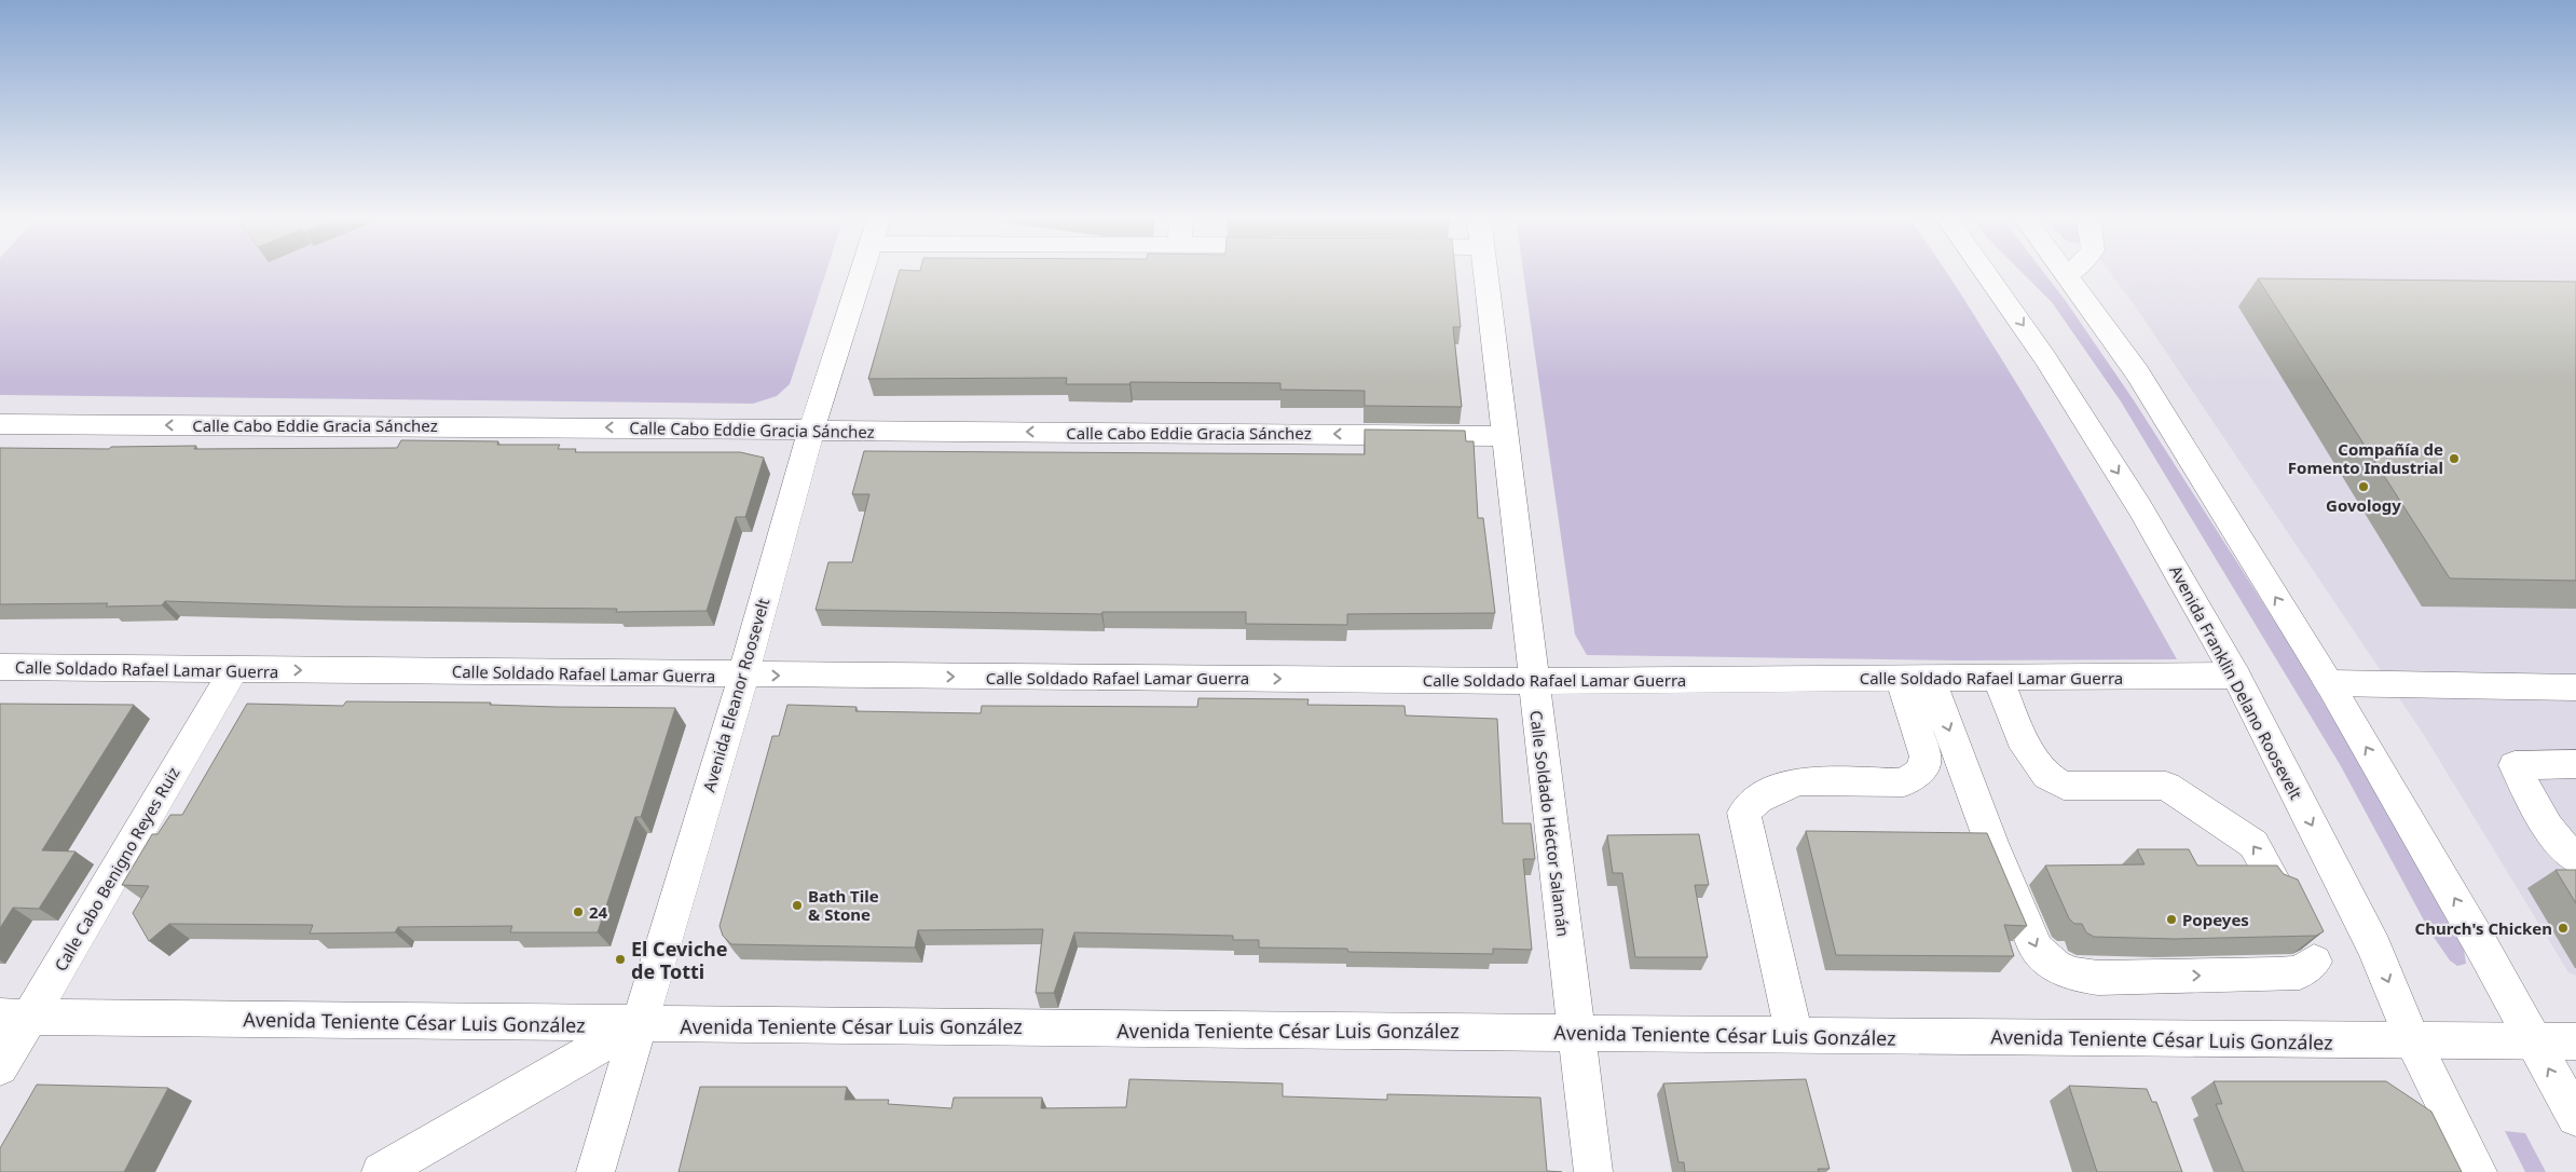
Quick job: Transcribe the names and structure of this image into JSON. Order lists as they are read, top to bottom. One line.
{"streets":{"street":["Calle Cabo Eddie Gracia Sánchez","Calle Soldado Rafael Lamar Guerra","Avenida Franklin Delano Roosevelt","Avenida Eleanor Roosevelt","Calle Soldado Héctor Salamán","Calle Cabo Benigno Reyes Ruiz","Avenida Teniente César Luis González"]},"crossings":[["Calle Cabo Eddie Gracia Sánchez","Avenida Eleanor Roosevelt"],["Calle Cabo Eddie Gracia Sánchez","Calle Soldado Héctor Salamán"],["Calle Soldado Rafael Lamar Guerra","Avenida Franklin Delano Roosevelt"],["Calle Soldado Rafael Lamar Guerra","Avenida Eleanor Roosevelt"],["Calle Soldado Rafael Lamar Guerra","Calle Soldado Héctor Salamán"],["Calle Soldado Rafael Lamar Guerra","Calle Cabo Benigno Reyes Ruiz"],["Avenida Franklin Delano Roosevelt","Avenida Teniente César Luis González"],["Avenida Eleanor Roosevelt","Avenida Teniente César Luis González"],["Calle Soldado Héctor Salamán","Avenida Teniente César Luis González"],["Calle Cabo Benigno Reyes Ruiz","Avenida Teniente César Luis González"]],"one_way":["Calle Cabo Eddie Gracia Sánchez","Calle Soldado Rafael Lamar Guerra"],"places":["Compañía de Fomento Industrial","Govology","Bath Tile & Stone","24","Popeyes","Church's Chicken","El Ceviche de Totti"]}
